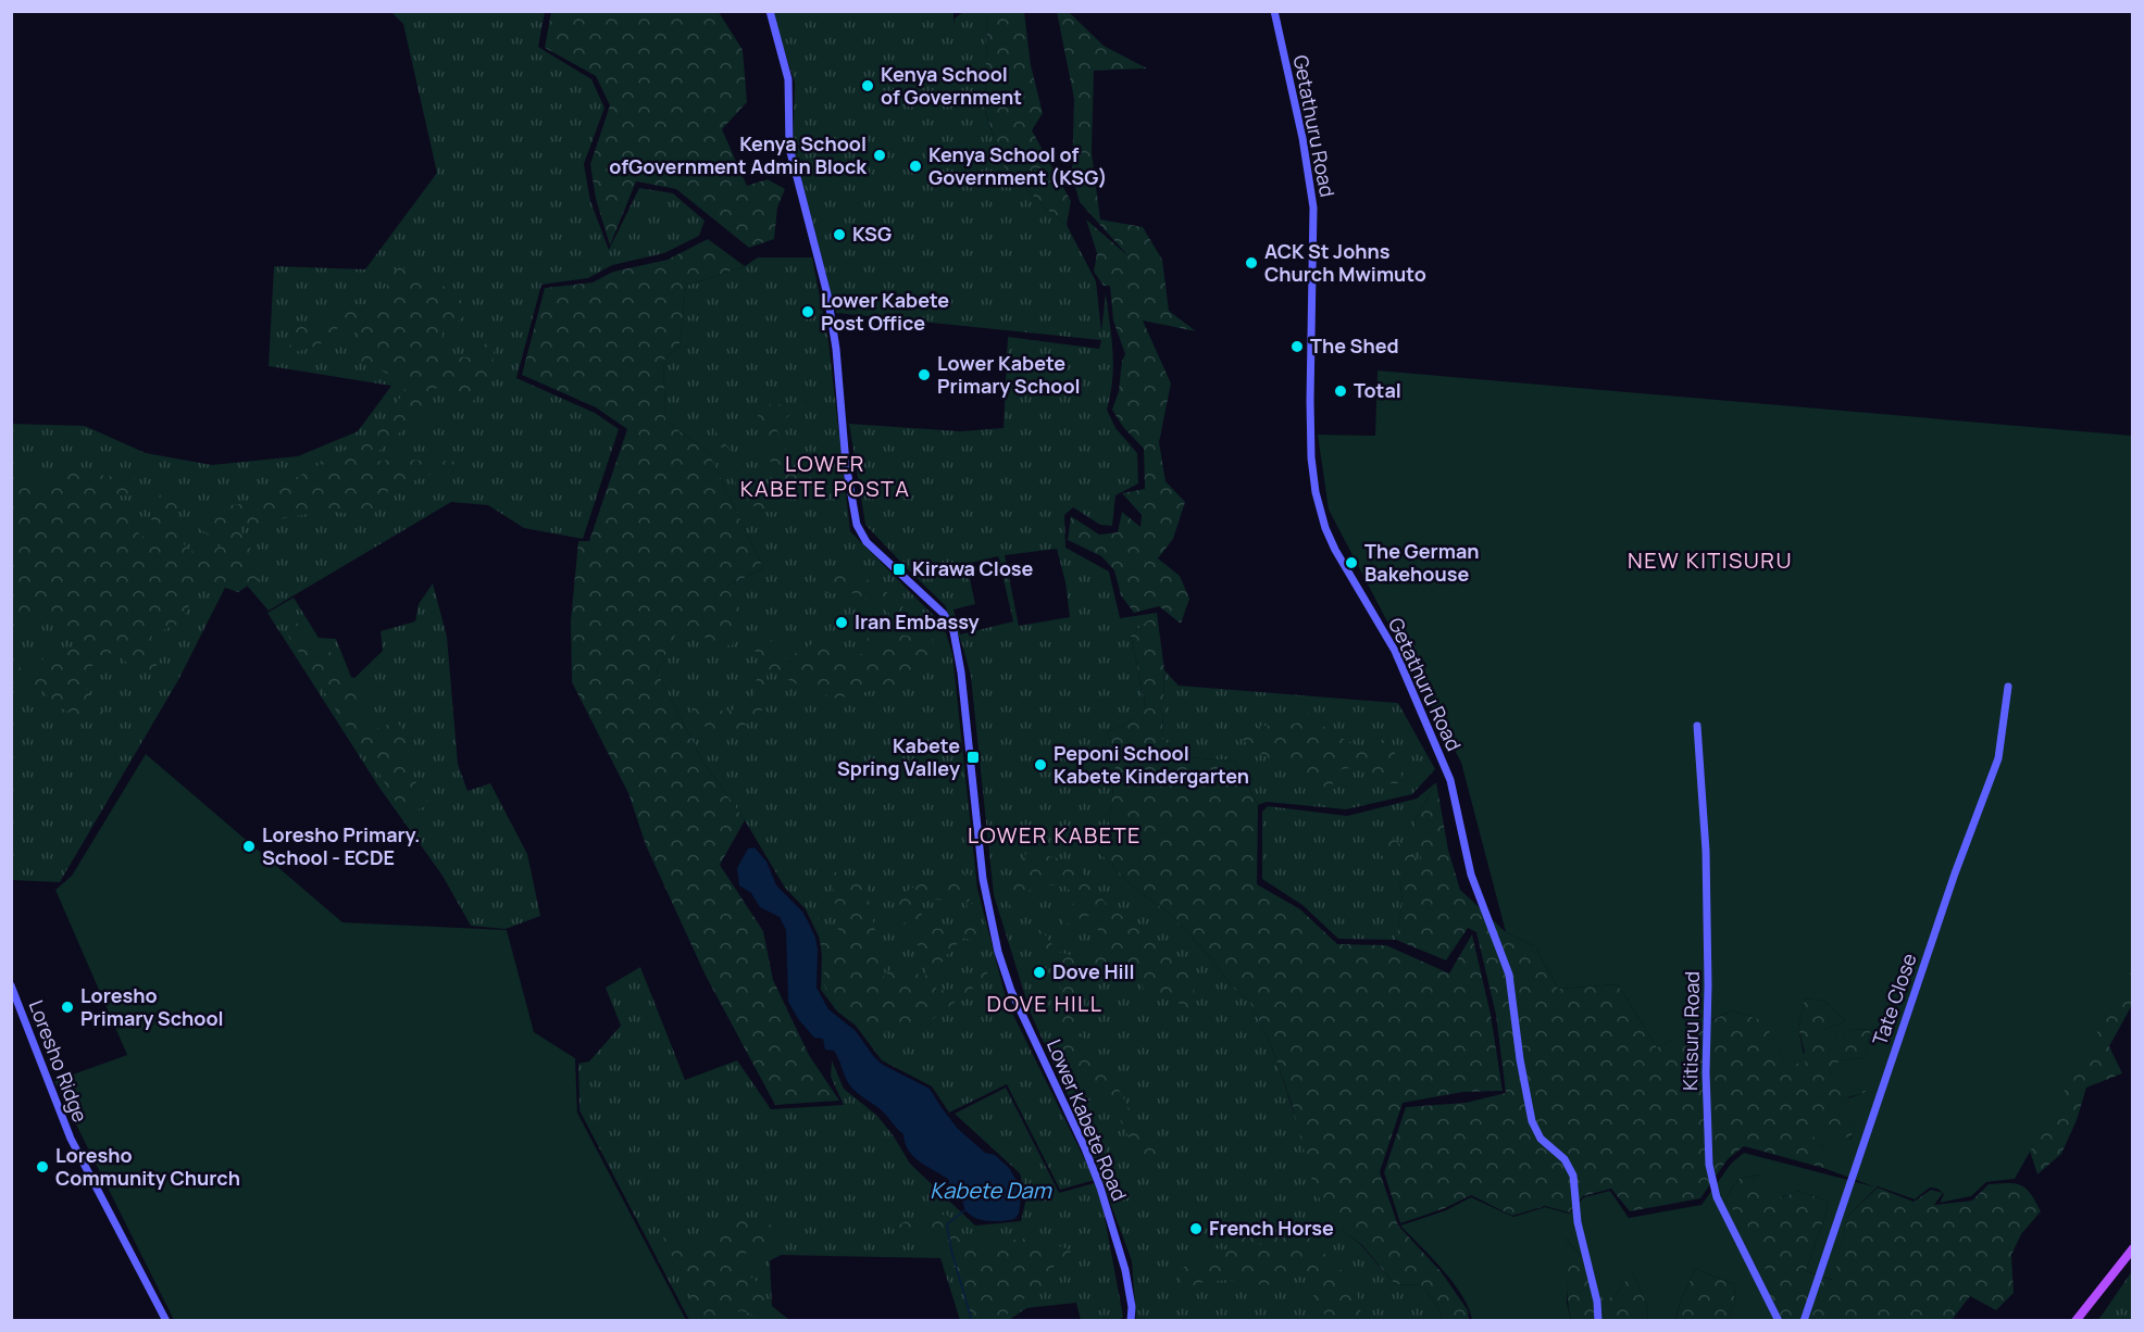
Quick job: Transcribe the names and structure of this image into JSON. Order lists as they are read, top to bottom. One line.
{"streets":{"main road":["Getathuru Road","Tate Close","Kitisuru Road","Loresho Ridge","Lower Kabete Road"]},"districts":["LOWER KABETE POSTA","NEW KITISURU","LOWER KABETE","DOVE HILL"],"water":["Kabete Dam"],"places":{"other":["Kenya School of Government","Kenya School ofGovernment Admin Block","Kenya School of Government (KSG)","KSG","ACK St Johns Church Mwimuto","Lower Kabete Post Office","The Shed","Lower Kabete Primary School","Total","The German Bakehouse","Iran Embassy","Peponi School Kabete Kindergarten","Loresho Primary. School - ECDE","Dove Hill","Loresho Primary School","Loresho Community Church","French Horse"],"transit":["Kirawa Close","Kabete Spring Valley"]}}
